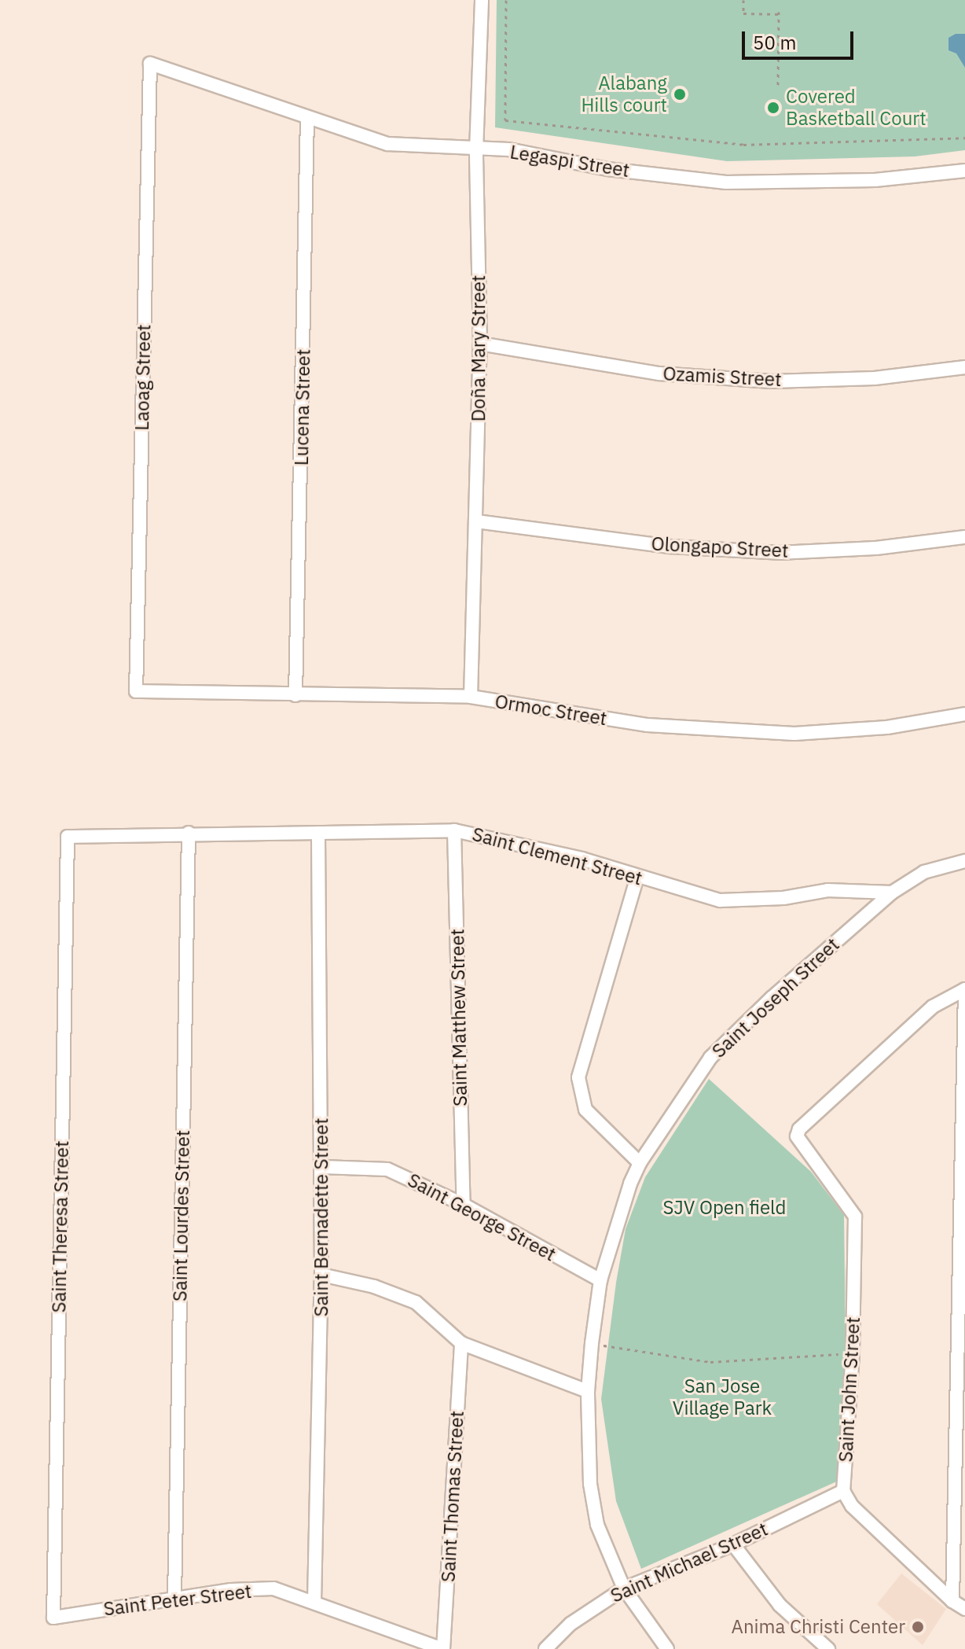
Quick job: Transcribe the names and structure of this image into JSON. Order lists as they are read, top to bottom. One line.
{"streets":{"street":["Legaspi Street","Doña Mary Street","Ozamis Street","Laoag Street","Lucena Street","Olongapo Street","Ormoc Street","Saint Clement Street","Saint Joseph Street","Saint Matthew Street","Saint Lourdes Street","Saint Bernadette Street","Saint George Street","Saint Theresa Street","Saint John Street","Saint Thomas Street","Saint Michael Street","Saint Peter Street"]},"crossings":[["Legaspi Street","Doña Mary Street"],["Legaspi Street","Laoag Street"],["Legaspi Street","Lucena Street"],["Doña Mary Street","Ozamis Street"],["Doña Mary Street","Olongapo Street"],["Doña Mary Street","Ormoc Street"],["Laoag Street","Ormoc Street"],["Lucena Street","Ormoc Street"],["Saint Clement Street","Saint Joseph Street"],["Saint Clement Street","Saint Matthew Street"],["Saint Clement Street","Saint Lourdes Street"],["Saint Clement Street","Saint Bernadette Street"],["Saint Clement Street","Saint Theresa Street"],["Saint Joseph Street","Saint George Street"],["Saint Joseph Street","Saint Michael Street"],["Saint Matthew Street","Saint George Street"],["Saint Lourdes Street","Saint Peter Street"],["Saint Bernadette Street","Saint George Street"],["Saint Bernadette Street","Saint Peter Street"],["Saint Theresa Street","Saint Peter Street"],["Saint John Street","Saint Michael Street"],["Saint Thomas Street","Saint Peter Street"]],"parks":["SJV Open field","San Jose Village Park"],"places":["Alabang Hills court","Covered Basketball Court","Anima Christi Center"],"scale_bar":"50 m"}
